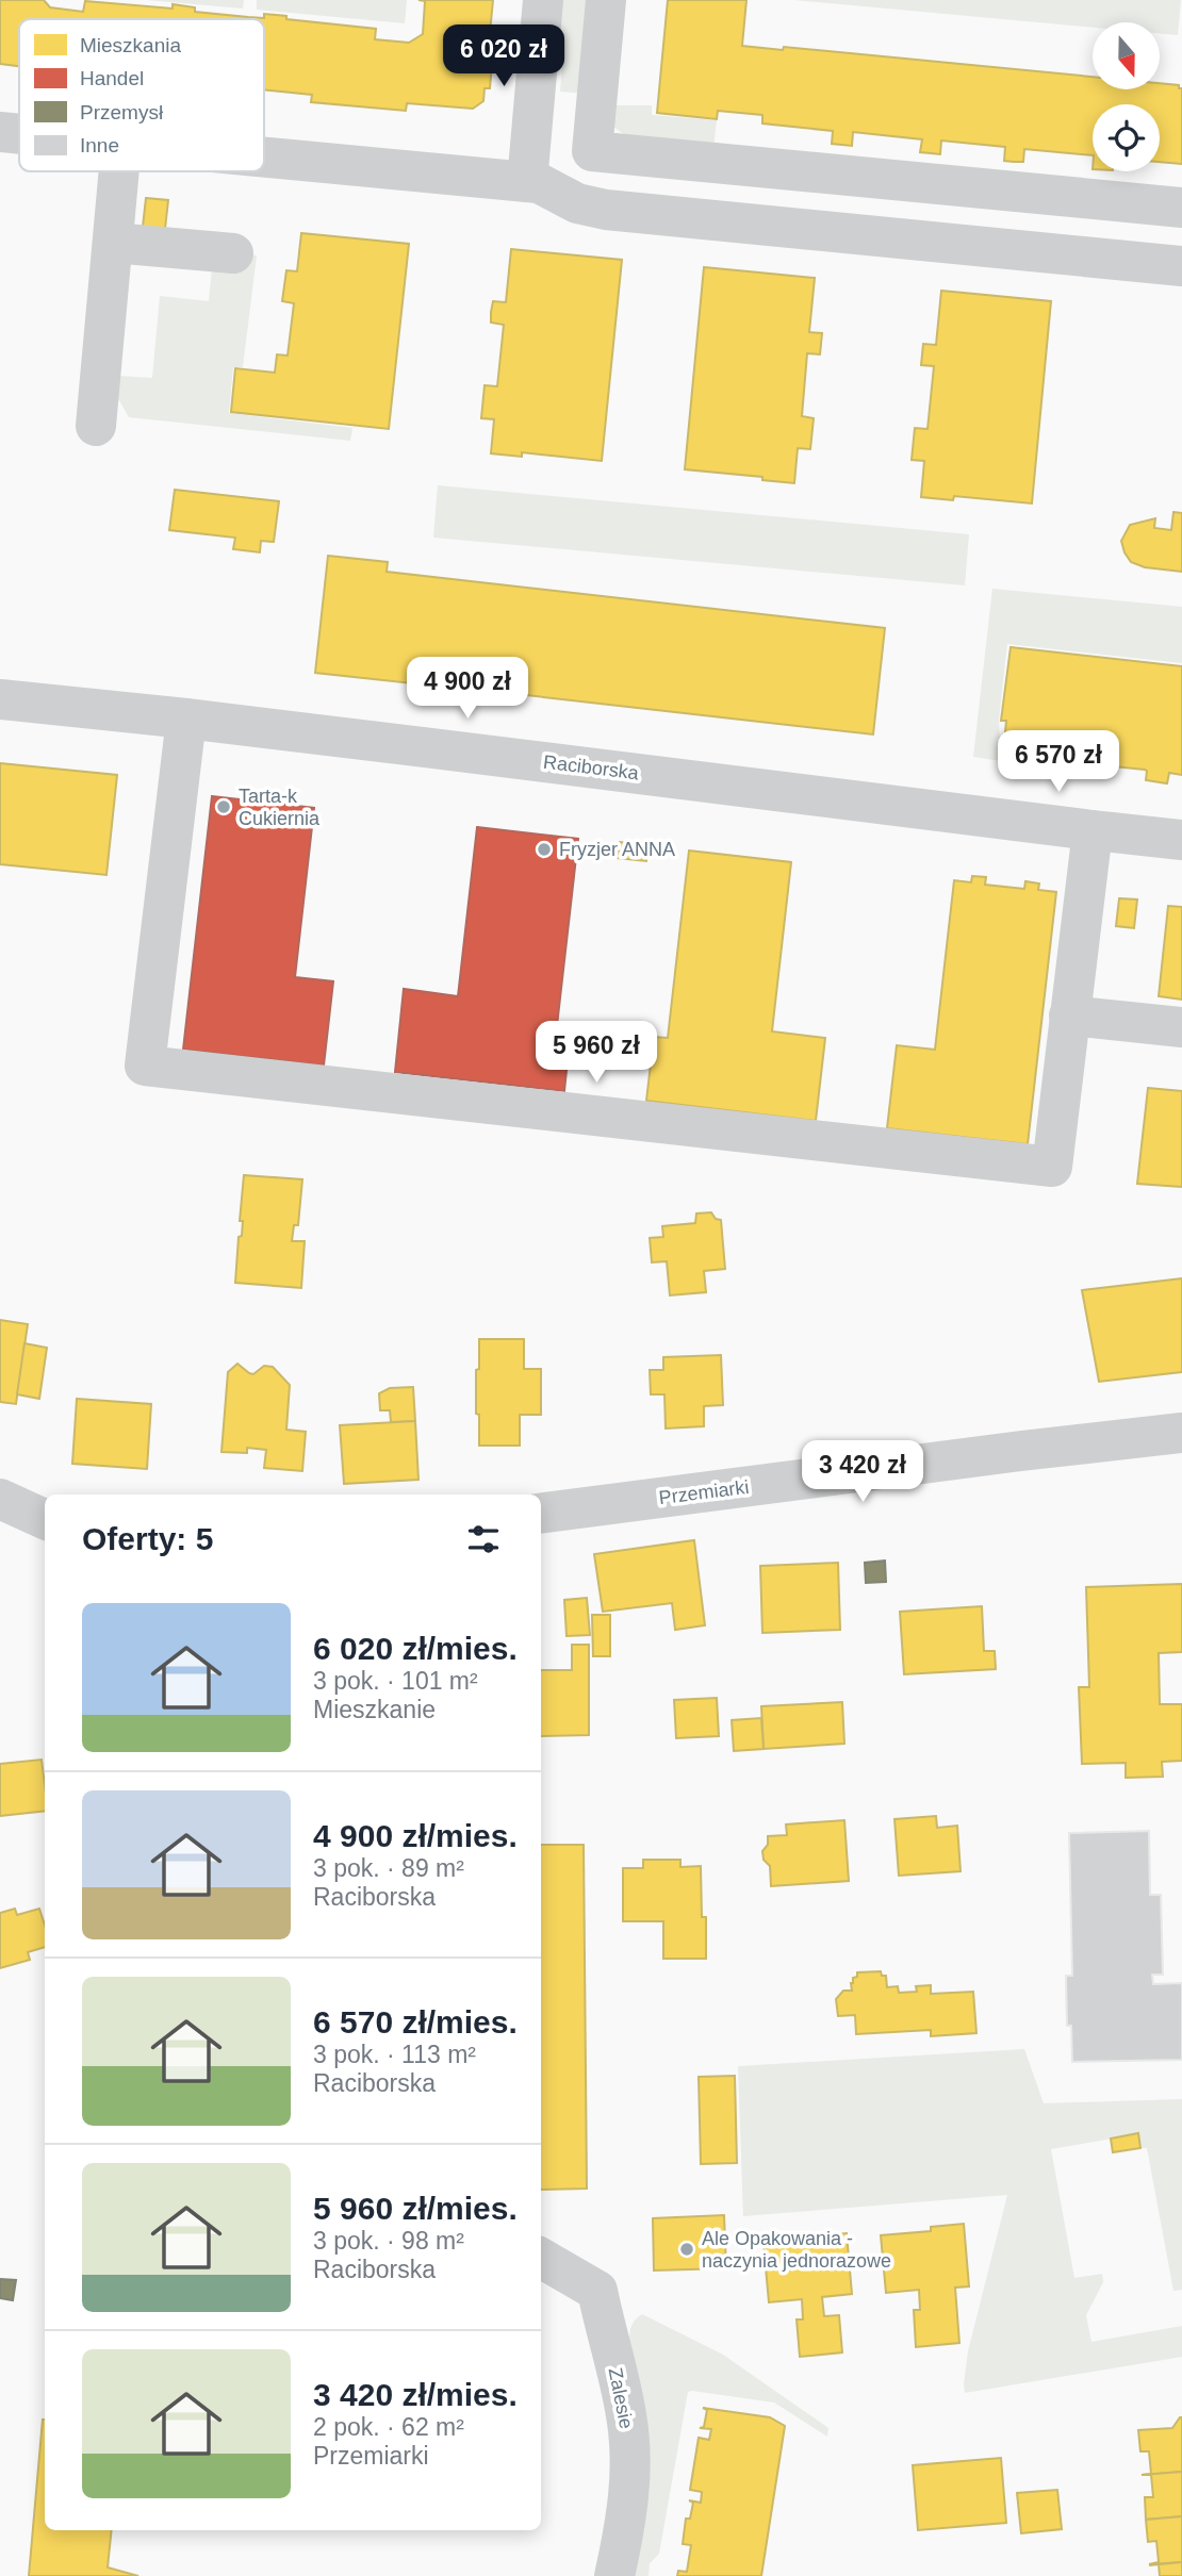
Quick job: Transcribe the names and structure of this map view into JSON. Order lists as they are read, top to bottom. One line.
{"streets":{"street":["Raciborska","Przemiarki","Zalesie"]},"places":["Tarta-k Cukiernia","Fryzjer ANNA","Ale Opakowania - naczynia jednorazowe"],"legend":["Mieszkania","Handel","Przemysł","Inne"],"north":"bottom","page":{"price":["6 020 zł","4 900 zł","6 570 zł","5 960 zł","3 420 zł"],"heading":"Oferty: 5","list":[{"name":"6 020 zł/mies.","note":"3 pok. · 101 m² · Mieszkanie"},{"name":"4 900 zł/mies.","note":"3 pok. · 89 m² · Raciborska"},{"name":"6 570 zł/mies.","note":"3 pok. · 113 m² · Raciborska"},{"name":"5 960 zł/mies.","note":"3 pok. · 98 m² · Raciborska"},{"name":"3 420 zł/mies.","note":"2 pok. · 62 m² · Przemiarki"}]}}
